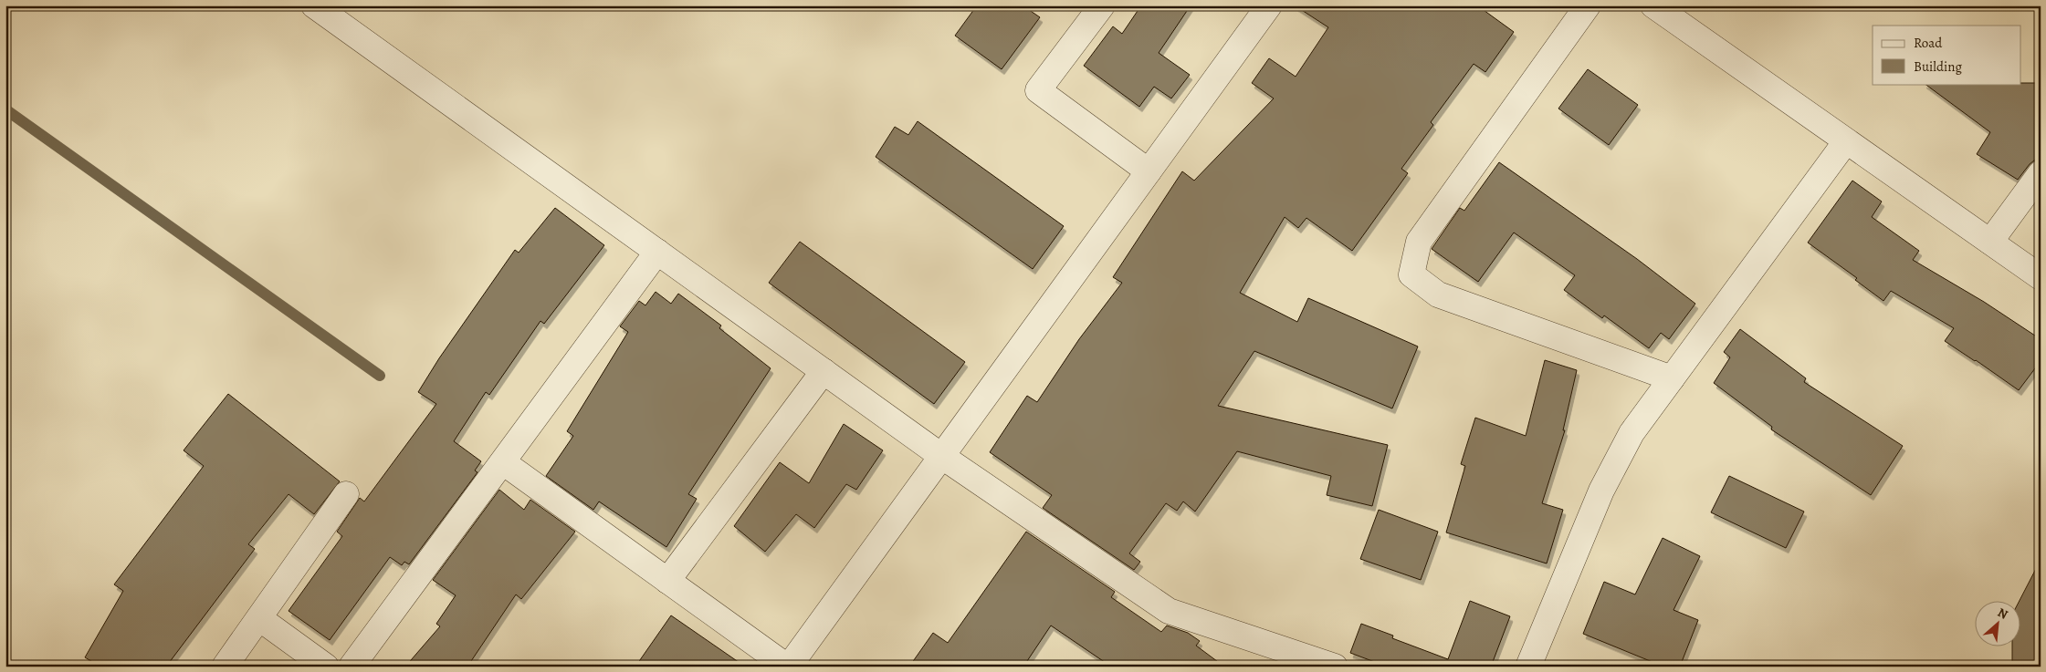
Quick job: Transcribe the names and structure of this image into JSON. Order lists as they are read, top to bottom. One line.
{"legend":["Road","Building"],"north":"top right"}
